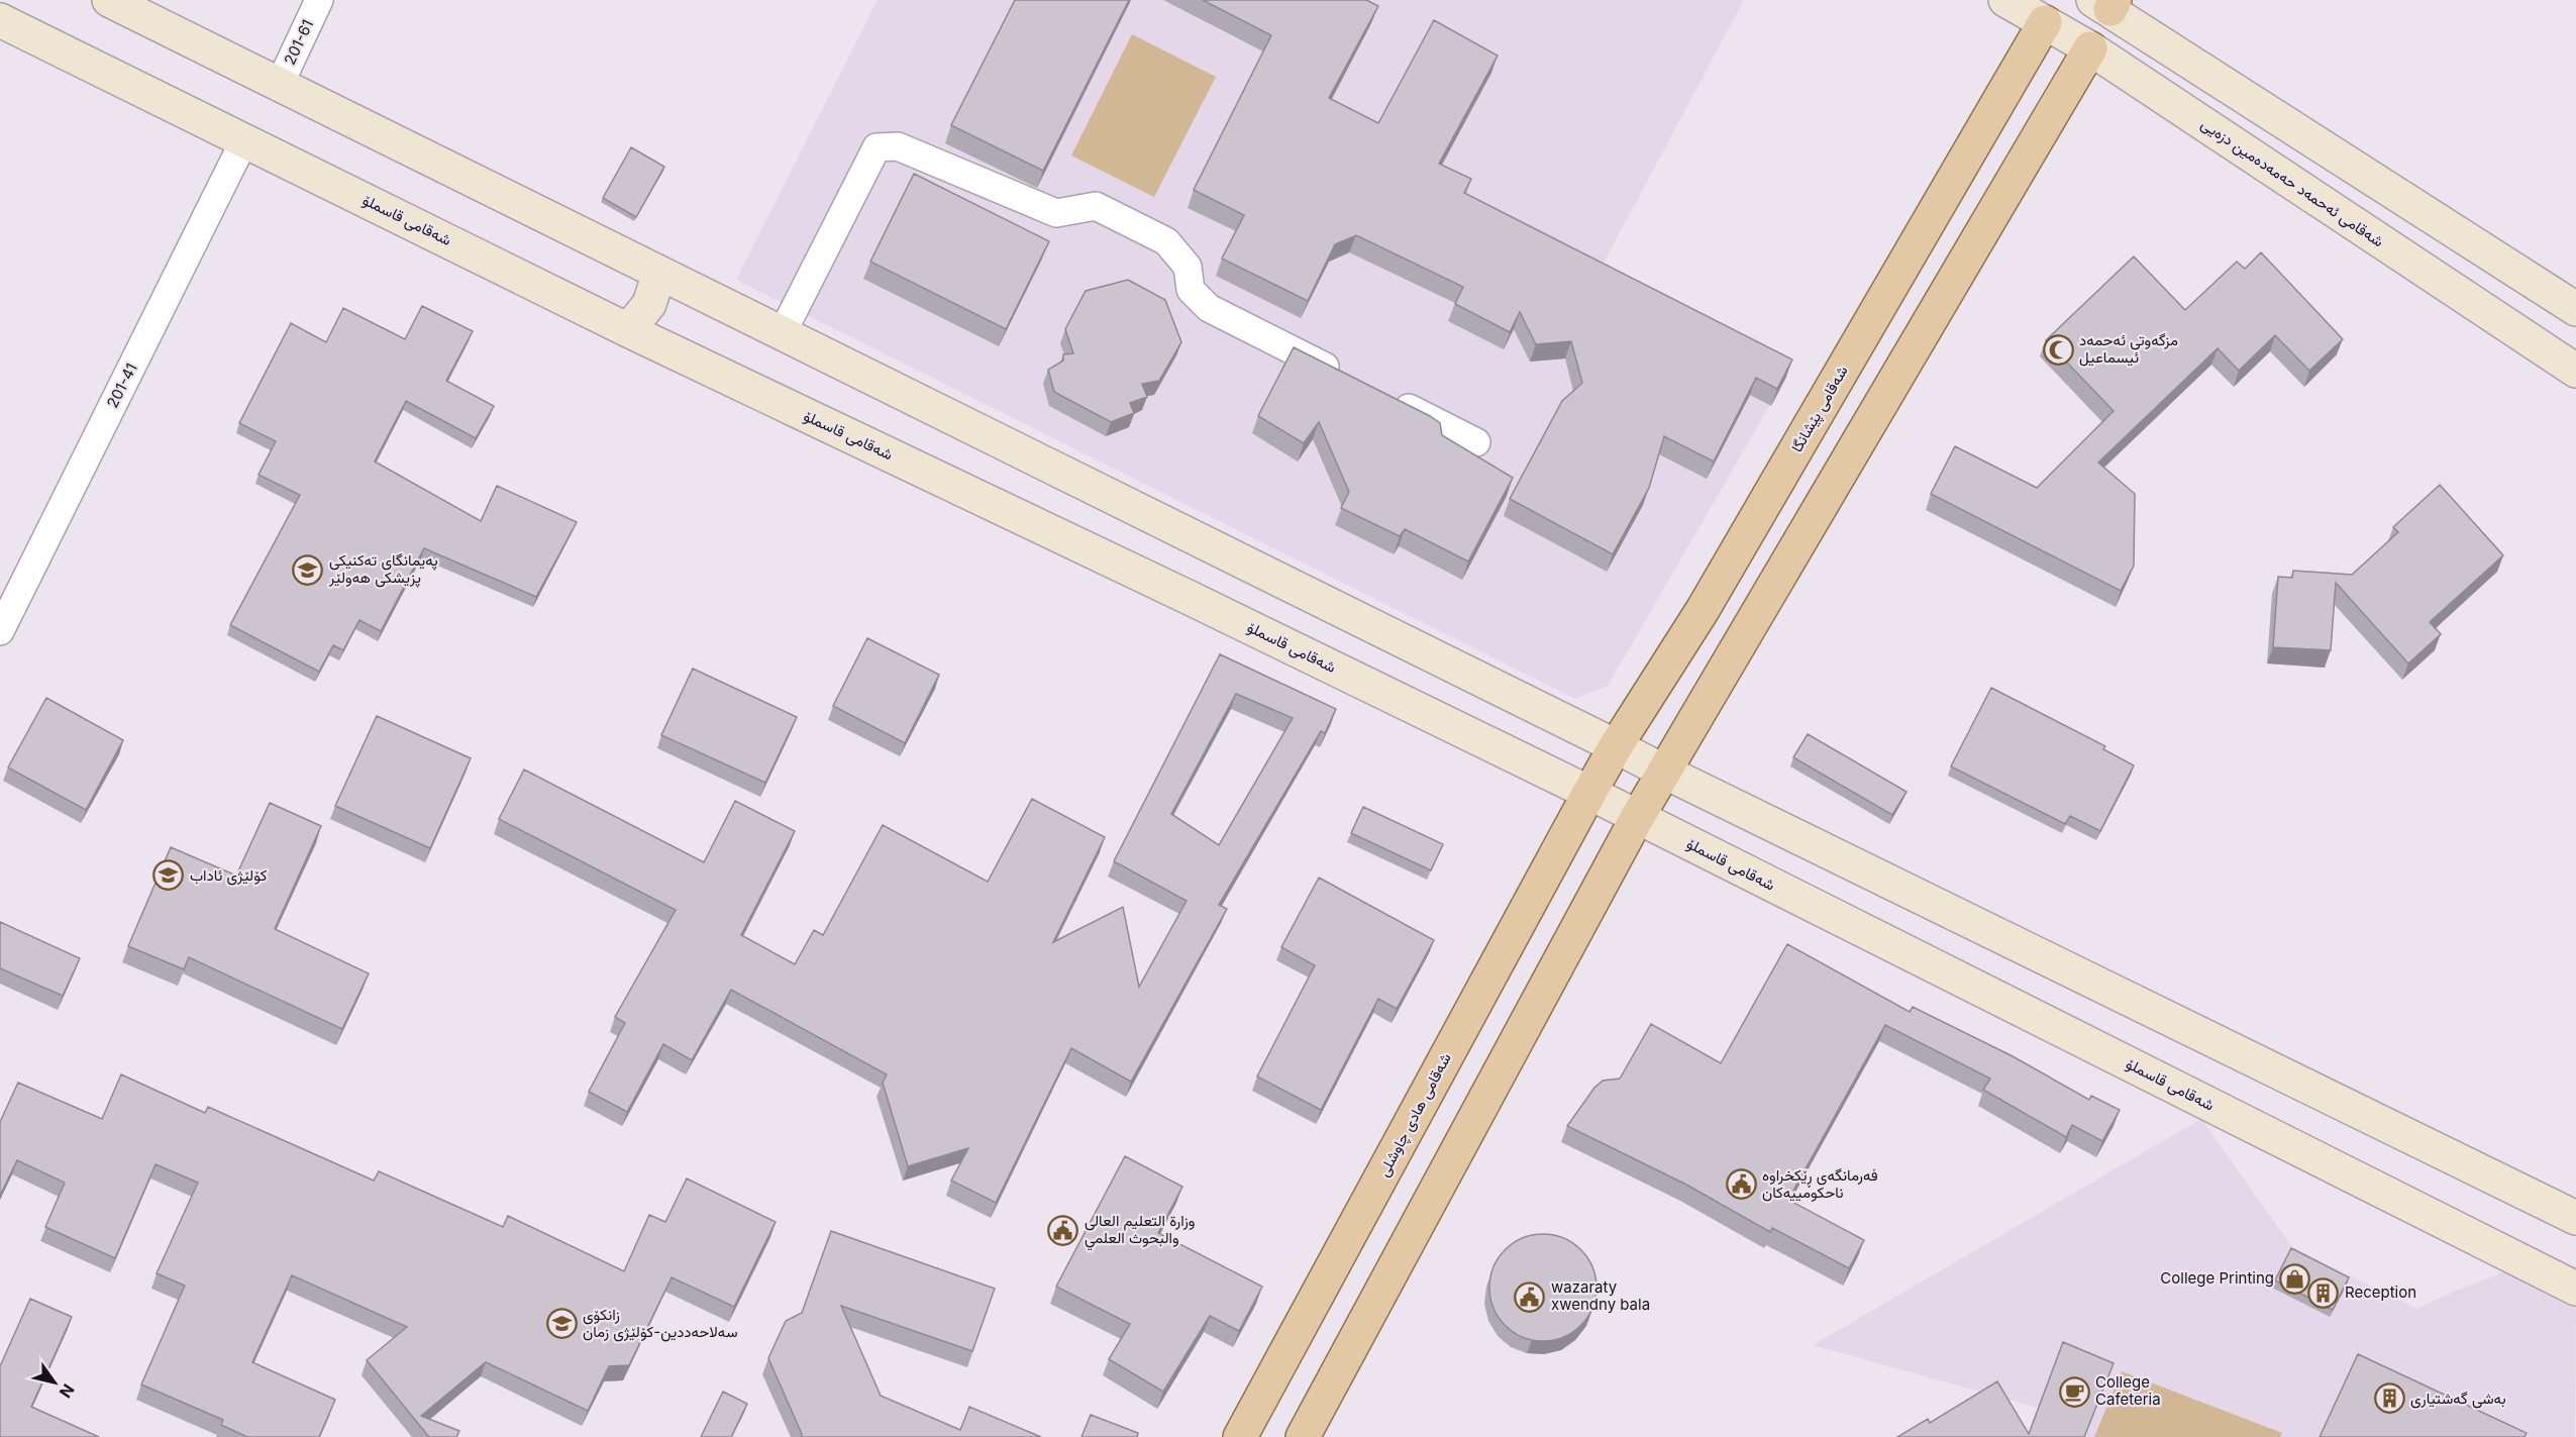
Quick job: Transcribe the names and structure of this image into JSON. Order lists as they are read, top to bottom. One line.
{"streets":{"main road":["شەقامی ئەحمەد حەمەدەمین دزەیی","شەقامی قاسملۆ","شەقامی پێشانگا","شەقامی هادی چاوشلی"],"street":["201-61","201-41"]},"crossings":[["شەقامی ئەحمەد حەمەدەمین دزەیی","شەقامی پێشانگا"],["شەقامی قاسملۆ","201-41"],["شەقامی قاسملۆ","شەقامی پێشانگا"],["شەقامی قاسملۆ","شەقامی هادی چاوشلی"],["شەقامی پێشانگا","شەقامی هادی چاوشلی"]],"places":{"mosque":["مزگەوتی ئەحمەد ئیسماعیل"],"school or university":["پەیمانگای تەکنیکی پزیشکی هەولێر","کۆلێژی ئاداب","زانکۆی سەلاحەددین-کۆلێژی زمان"],"public building":["فەرمانگەی ڕێکخراوە ناحکومییەکان","وزارة التعليم العالى والبحوث العلمي","wazaraty xwendny bala"],"shop":["College Printing"],"building":["Reception","بەشی گەشتیاری"],"cafe":["College Cafeteria"]},"north":"bottom right"}
